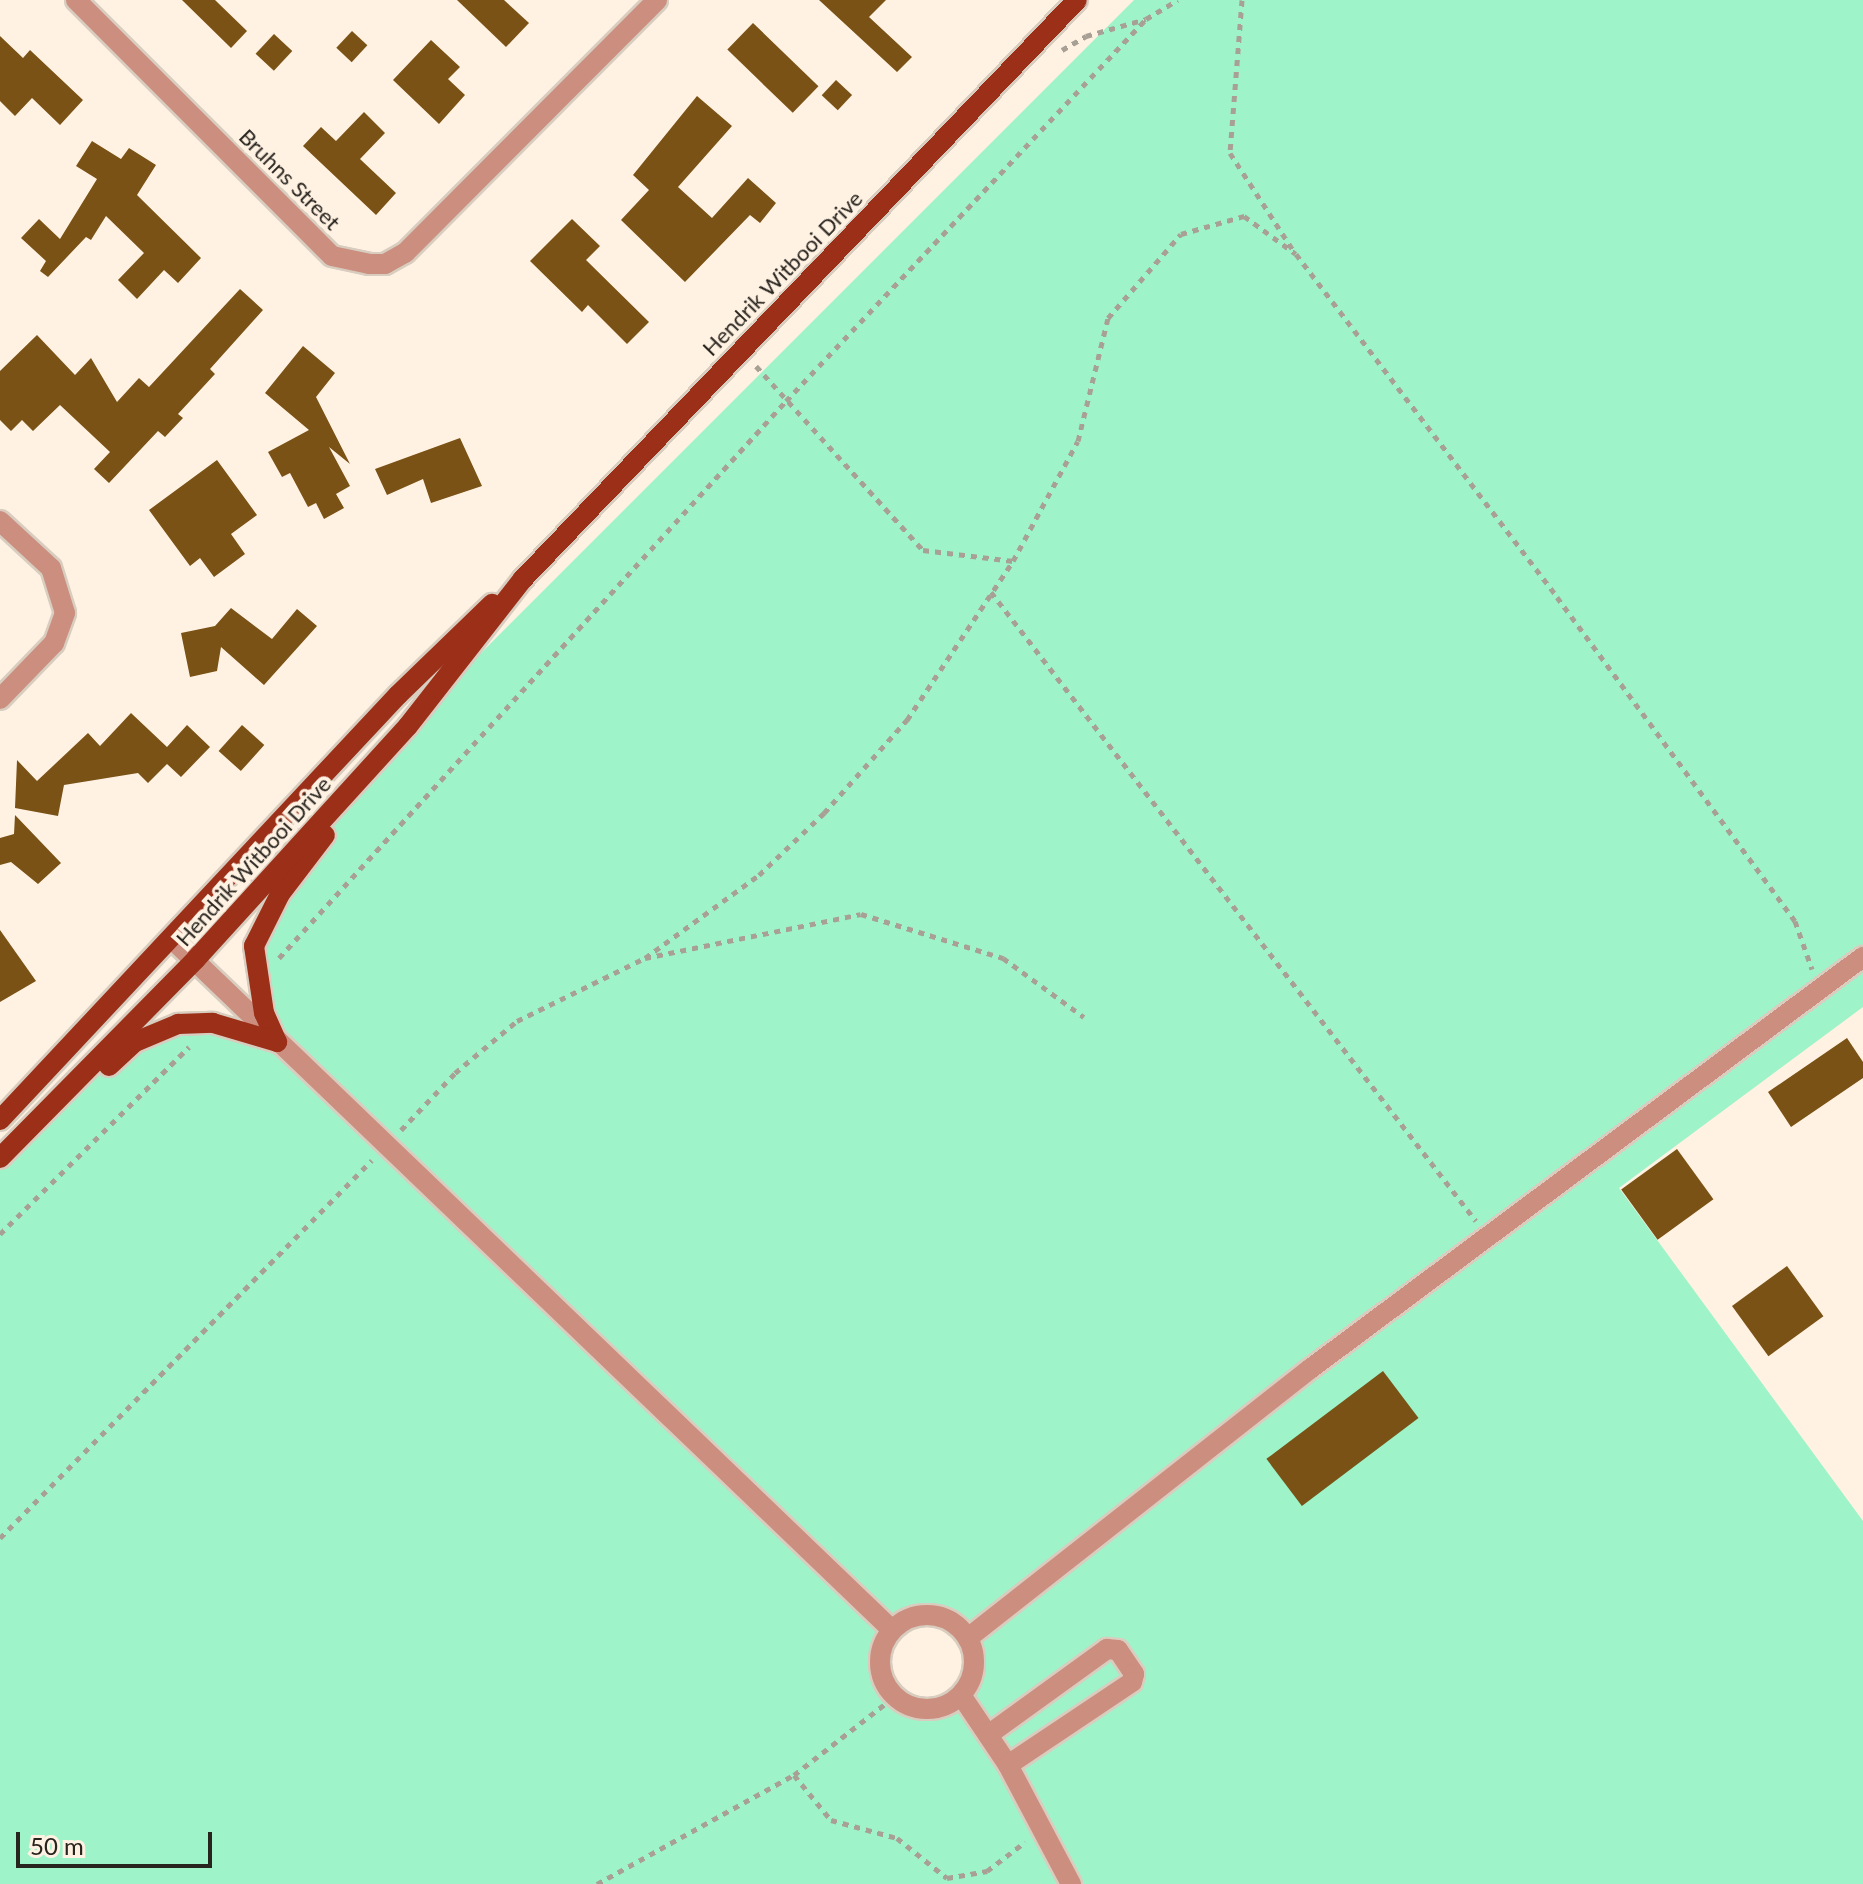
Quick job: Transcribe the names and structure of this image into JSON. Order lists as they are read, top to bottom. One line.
{"streets":{"main road":["Hendrik Witbooi Drive"],"street":["Bruhns Street"]},"scale_bar":"50 m"}
